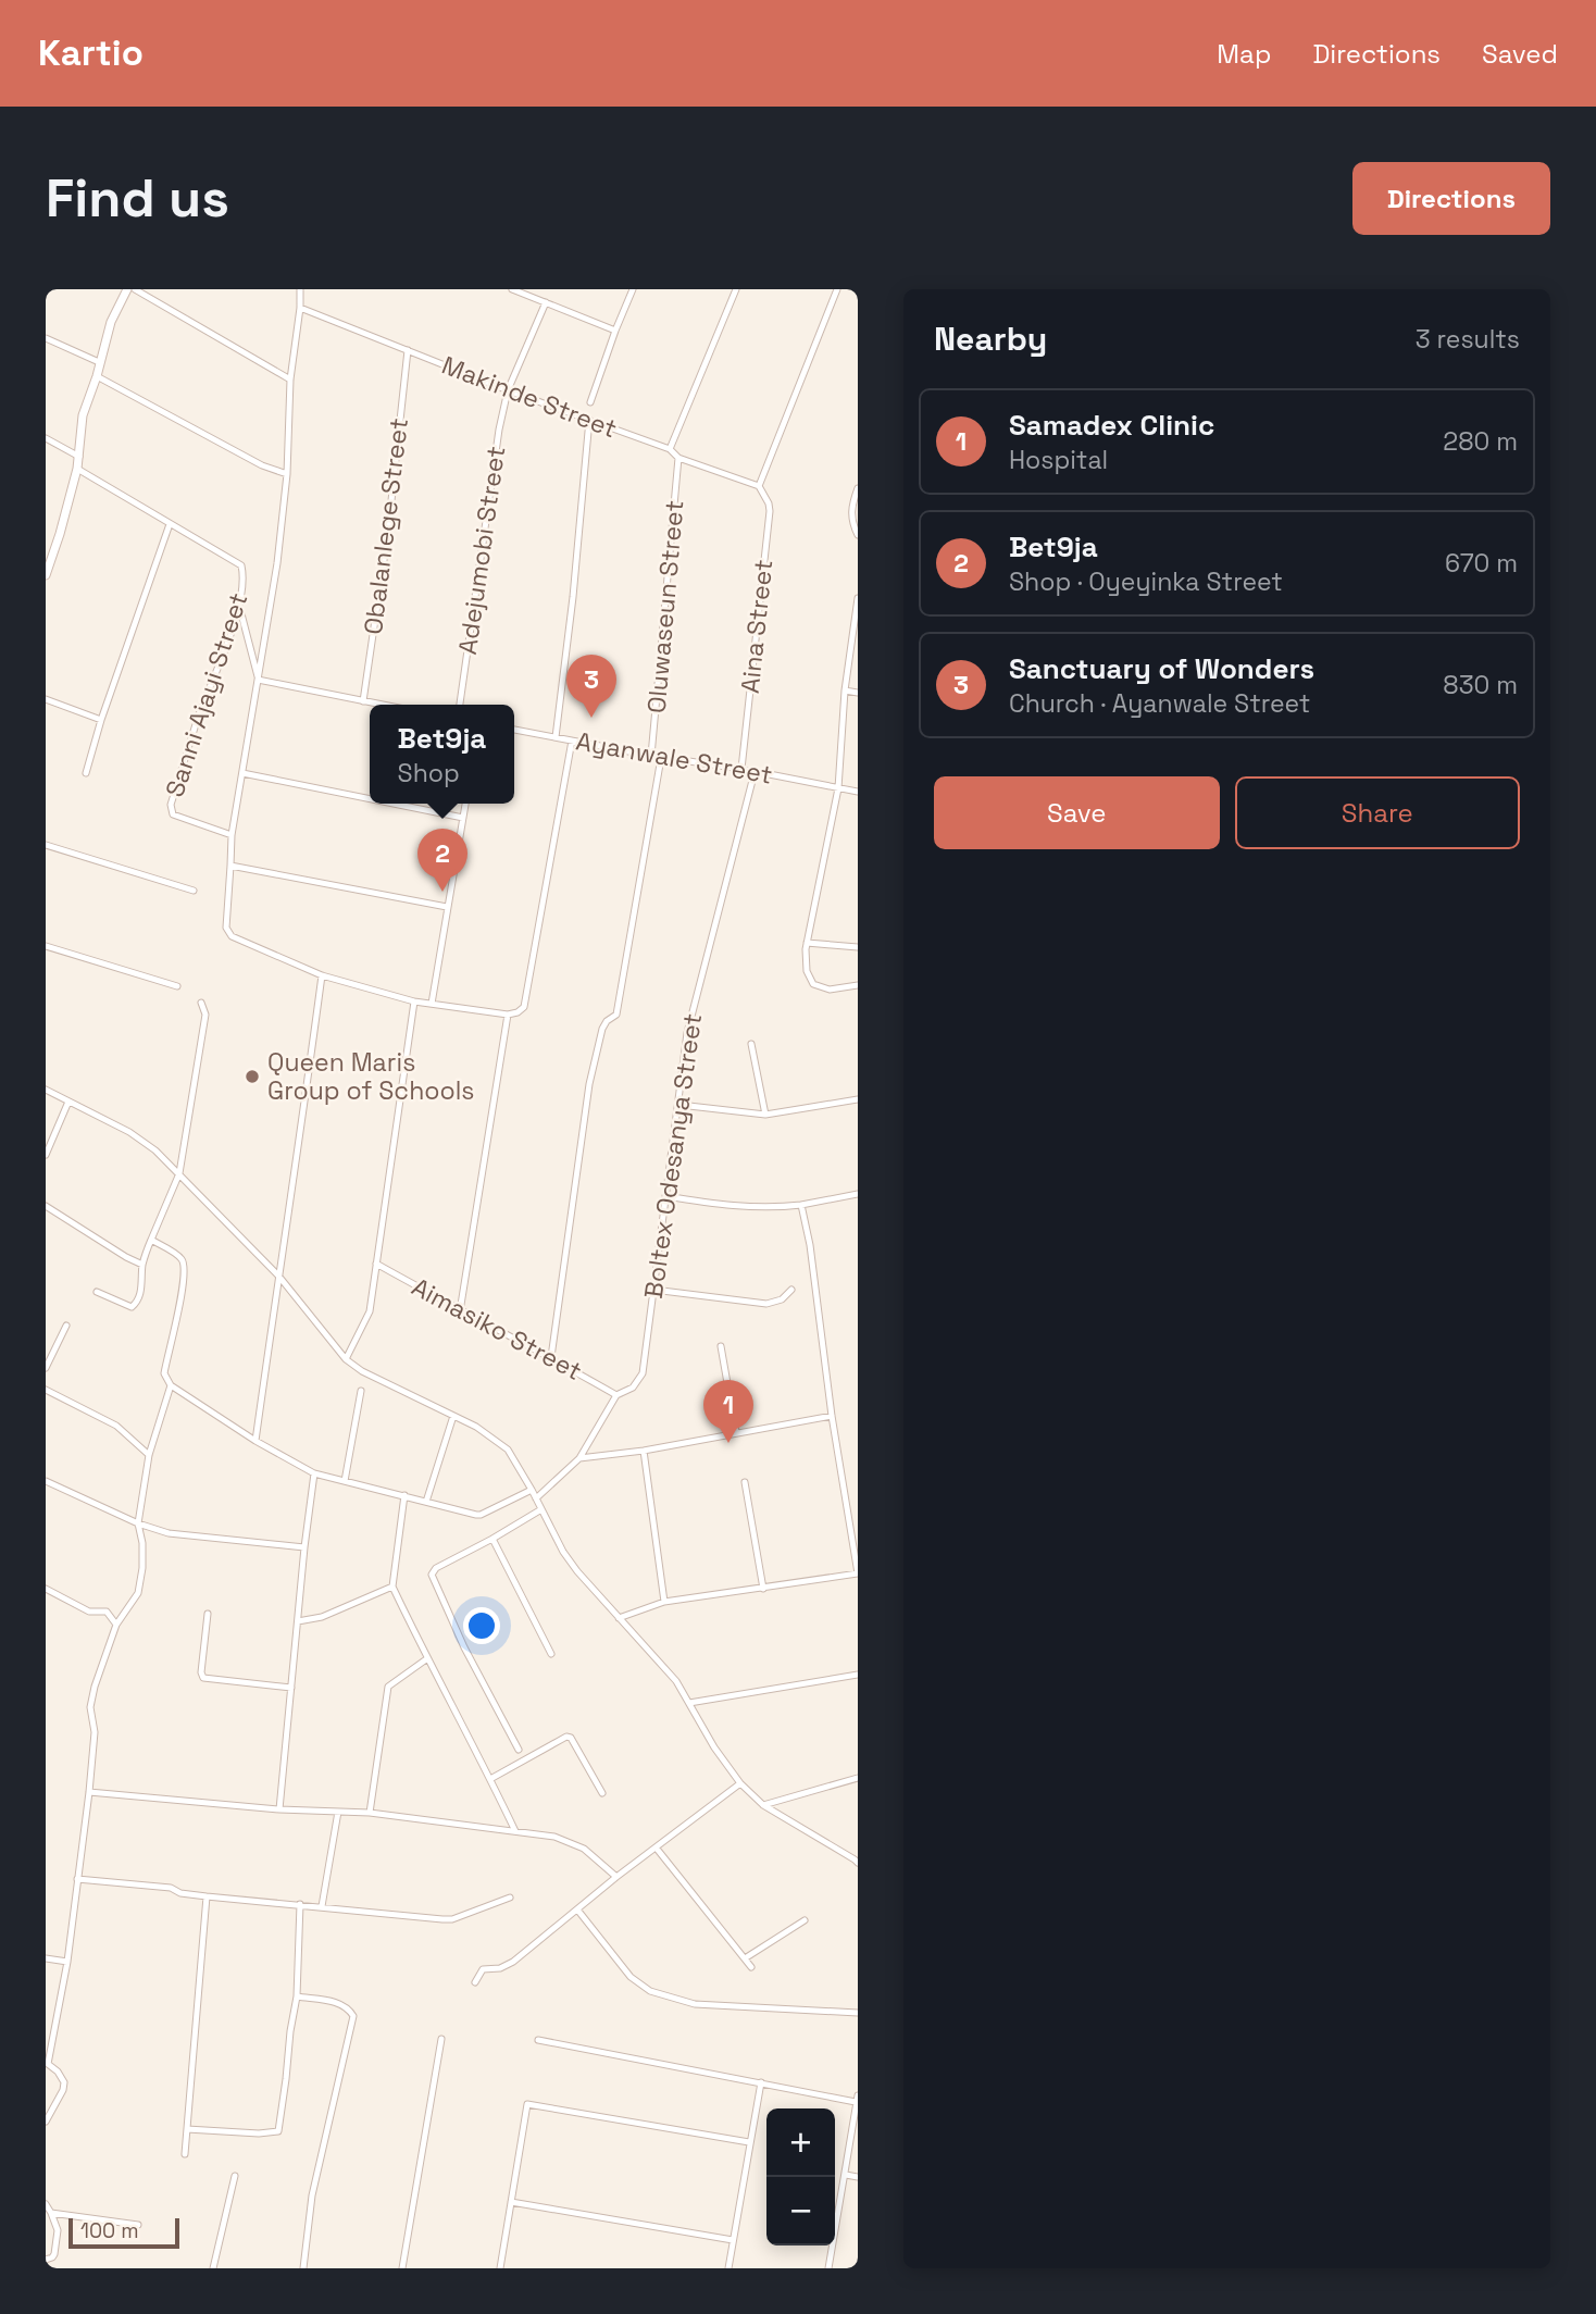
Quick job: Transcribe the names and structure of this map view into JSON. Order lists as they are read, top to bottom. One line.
{"streets":{"street":["Makinde Street","Obalanlege Street","Adejumobi Street","Oluwaseun Street","Aina Street","Sanni Ajayi Street","Ayanwale Street","Boltex Odesanya Street","Aimasiko Street"]},"crossings":[["Makinde Street","Obalanlege Street"],["Makinde Street","Adejumobi Street"],["Makinde Street","Oluwaseun Street"],["Makinde Street","Aina Street"],["Oluwaseun Street","Ayanwale Street"],["Aina Street","Ayanwale Street"],["Ayanwale Street","Boltex Odesanya Street"],["Boltex Odesanya Street","Aimasiko Street"]],"places":["Queen Maris Group of Schools"],"scale_bar":"100 m","page":{"header":"Kartio","nav":["Map","Directions","Saved"],"buttons":["Directions",["Save","Share"]],"title":"Find us","heading":["Nearby","3 results"],"list":[{"mark":"1","name":"Samadex Clinic","note":"Hospital","value":"280 m"},{"mark":"2","name":"Bet9ja","note":"Shop · Oyeyinka Street","value":"670 m"},{"mark":"3","name":"Sanctuary of Wonders","note":"Church · Ayanwale Street","value":"830 m"}],"pins":["3","2","1"],"popup":["Bet9ja","Shop"],"map_buttons":["+","−"],"scale":"100 m"}}
